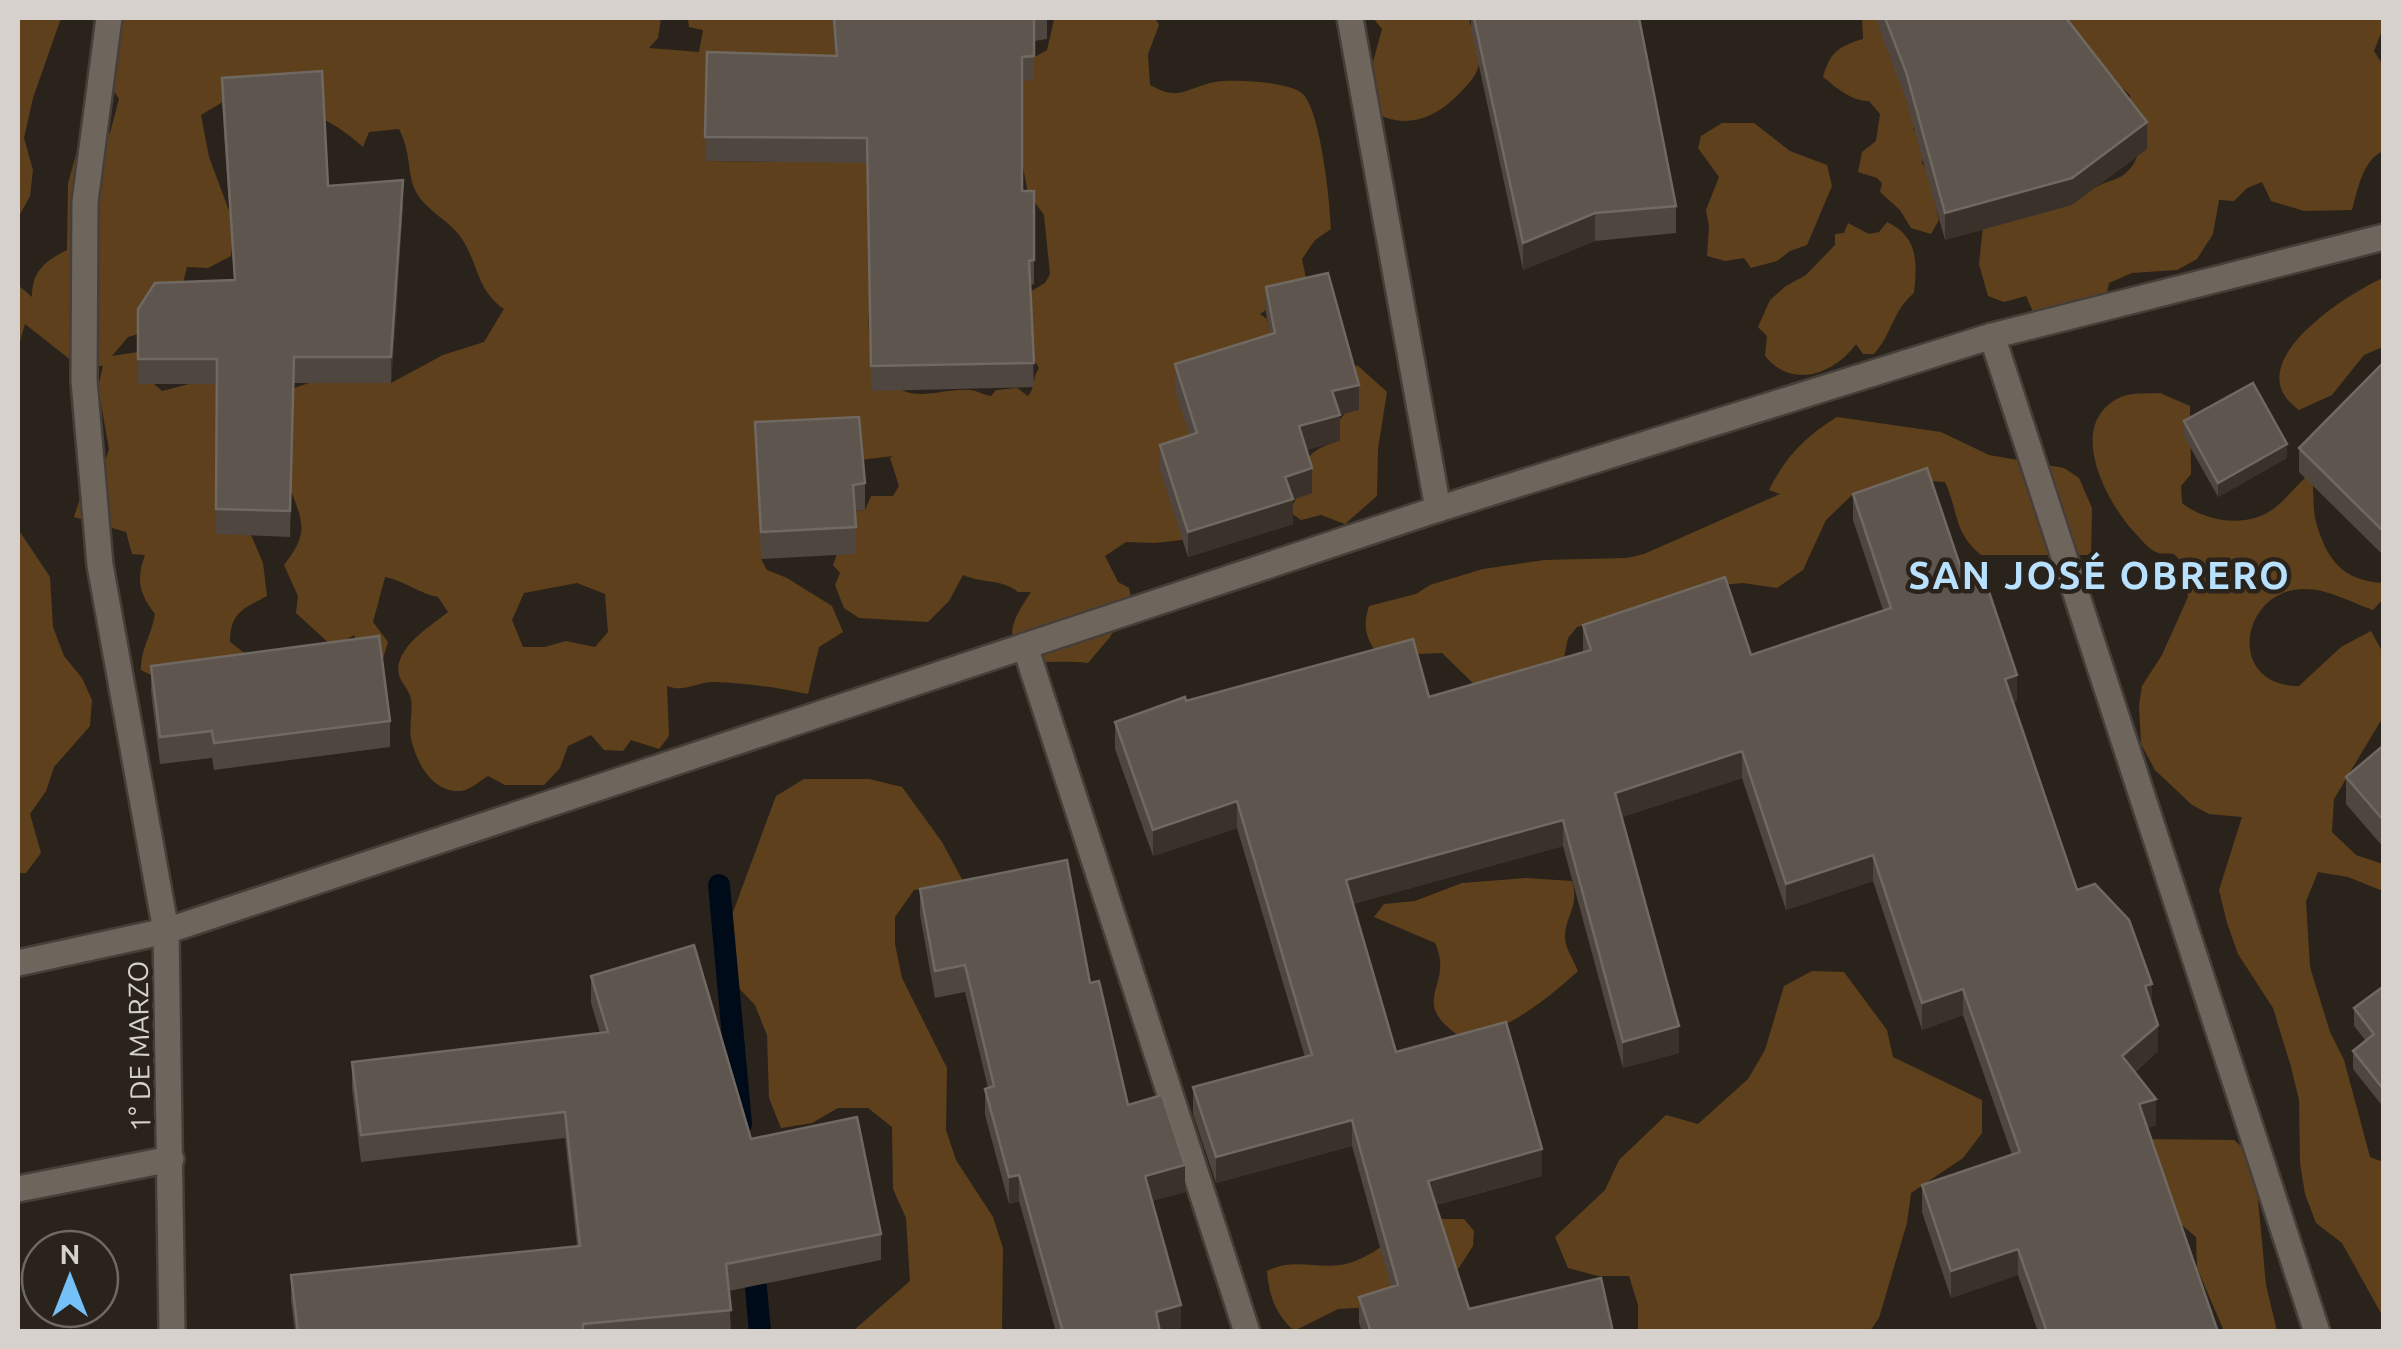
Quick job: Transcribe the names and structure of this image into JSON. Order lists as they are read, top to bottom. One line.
{"streets":{"street":["1° DE MARZO"]},"districts":["SAN JOSÉ OBRERO"],"north":"top"}
